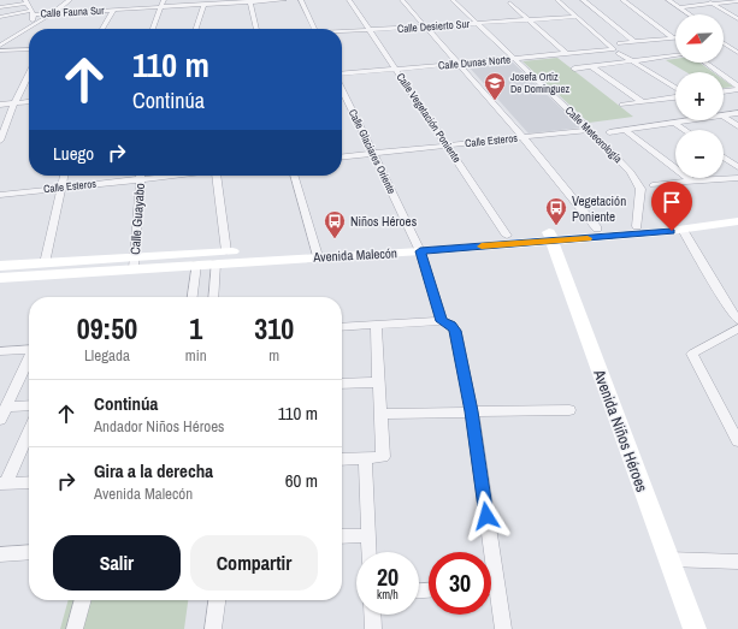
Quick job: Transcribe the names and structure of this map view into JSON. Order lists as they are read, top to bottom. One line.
{"streets":{"street":["Calle Fauna Sur","Calle Desierto Sur","Calle Dunas Norte","Calle Vegetación Poniente","Calle Meteorología","Calle Esteros","Calle Glaciares Oriente","Calle Guayabo","Avenida Malecón","Avenida Niños Héroes"]},"crossings":[["Calle Desierto Sur","Calle Vegetación Poniente"],["Calle Desierto Sur","Calle Meteorología"],["Calle Dunas Norte","Calle Vegetación Poniente"],["Calle Dunas Norte","Calle Meteorología"],["Calle Vegetación Poniente","Calle Esteros"],["Calle Vegetación Poniente","Avenida Malecón"],["Calle Meteorología","Calle Esteros"],["Calle Meteorología","Avenida Malecón"],["Calle Esteros","Calle Glaciares Oriente"],["Calle Glaciares Oriente","Avenida Malecón"],["Calle Guayabo","Avenida Malecón"],["Avenida Malecón","Avenida Niños Héroes"]],"places":{"school or university":["Josefa Ortiz De Dominguez"],"bus stop":["Vegetación Poniente","Niños Héroes"]},"north":"bottom left","page":{"map_buttons":["+","−"],"turn":["110 m","Continúa"],"then":"Luego","eta":["09:50","Llegada","1","min","310","m"],"list":[{"name":"Continúa","note":"Andador Niños Héroes","value":"110 m"},{"name":"Gira a la derecha","note":"Avenida Malecón","value":"60 m"}],"buttons":["Salir","Compartir"],"speed":"20 km/h","limit":"30"}}
